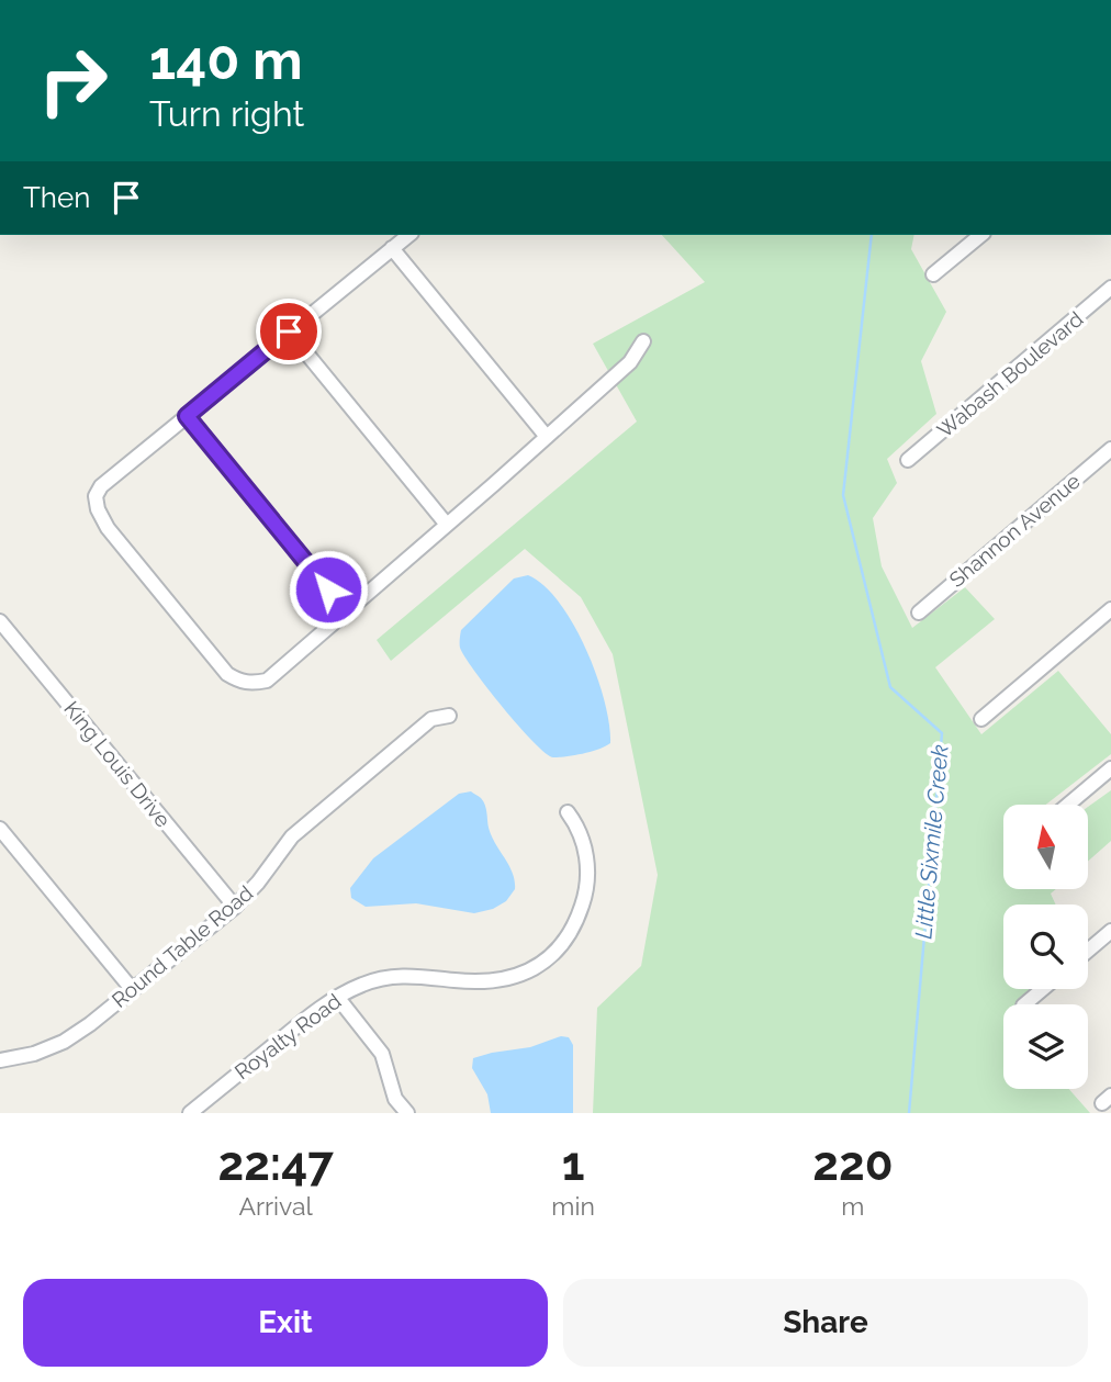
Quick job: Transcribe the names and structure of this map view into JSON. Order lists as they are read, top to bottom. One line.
{"streets":{"street":["Wabash Boulevard","Shannon Avenue","King Louis Drive","Round Table Road","Royalty Road"]},"crossings":[["King Louis Drive","Round Table Road"]],"water":["Little Sixmile Creek"],"north":"top","page":{"turn":["140 m","Turn right"],"then":"Then","eta":["22:47","Arrival","1","min","220","m"],"buttons":["Exit","Share"]}}
